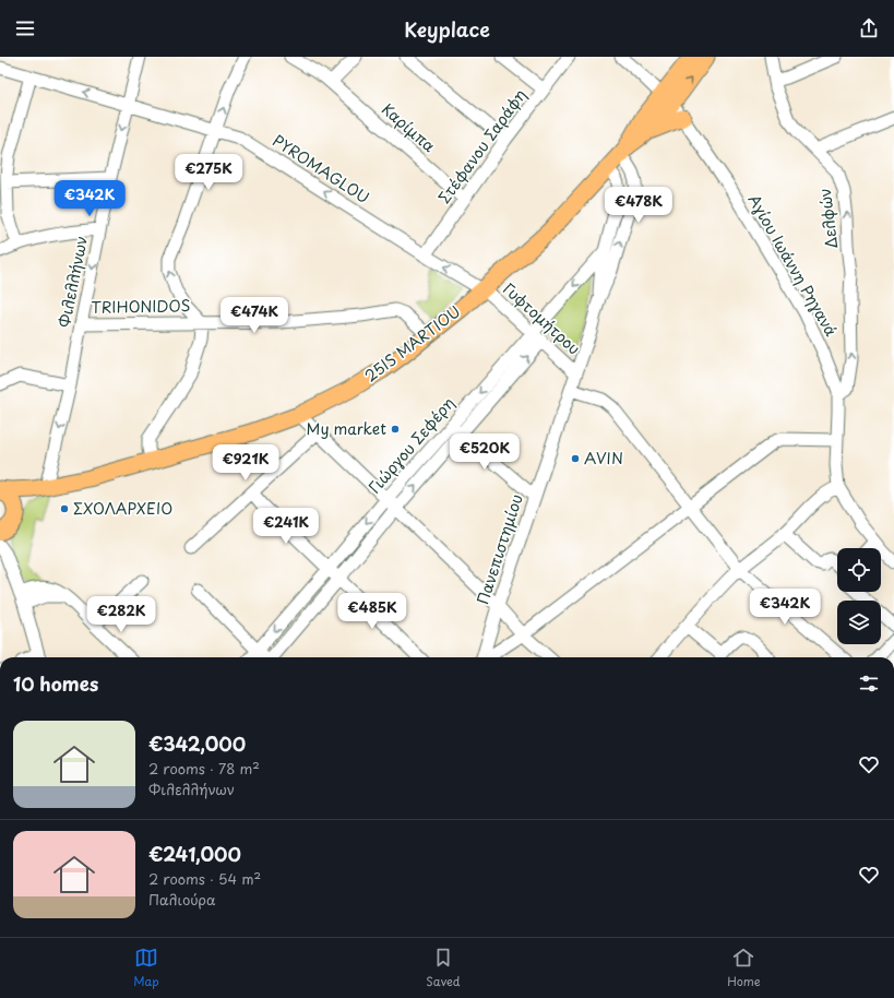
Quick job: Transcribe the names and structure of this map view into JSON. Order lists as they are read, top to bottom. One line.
{"streets":{"main road":["25IS MARTIOU"],"street":["Καρίμπα","Στέφανου Σαράφη","PYROMAGLOU","Δελφών","Αγίου Ιωάννη Ρηγανά","Φιλελλήνων","TRIHONIDOS","Γυφτομήτρου","Γιώργου Σεφέρη","Πανεπιστημίου"]},"crossings":[["Καρίμπα","Στέφανου Σαράφη"],["Στέφανου Σαράφη","PYROMAGLOU"],["PYROMAGLOU","Φιλελλήνων"],["PYROMAGLOU","Γυφτομήτρου"],["PYROMAGLOU","25IS MARTIOU"],["Δελφών","Αγίου Ιωάννη Ρηγανά"],["Φιλελλήνων","TRIHONIDOS"],["Φιλελλήνων","25IS MARTIOU"],["TRIHONIDOS","25IS MARTIOU"],["Γυφτομήτρου","25IS MARTIOU"],["Γυφτομήτρου","Γιώργου Σεφέρη"],["Γυφτομήτρου","Πανεπιστημίου"],["25IS MARTIOU","Πανεπιστημίου"],["Γιώργου Σεφέρη","Πανεπιστημίου"]],"one_way":["PYROMAGLOU","Δελφών"],"places":["My market","AVIN","ΣΧΟΛΑΡΧΕΙΟ"],"page":{"header":"Keyplace","price":["€275K","€342K","€478K","€474K","€520K","€921K","€241K","€342K","€485K","€282K"],"heading":"10 homes","list":[{"name":"€342,000","note":"2 rooms · 78 m² · Φιλελλήνων"},{"name":"€241,000","note":"2 rooms · 54 m² · Παλιούρα"}],"tabs":["Map","Saved","Home"]}}
